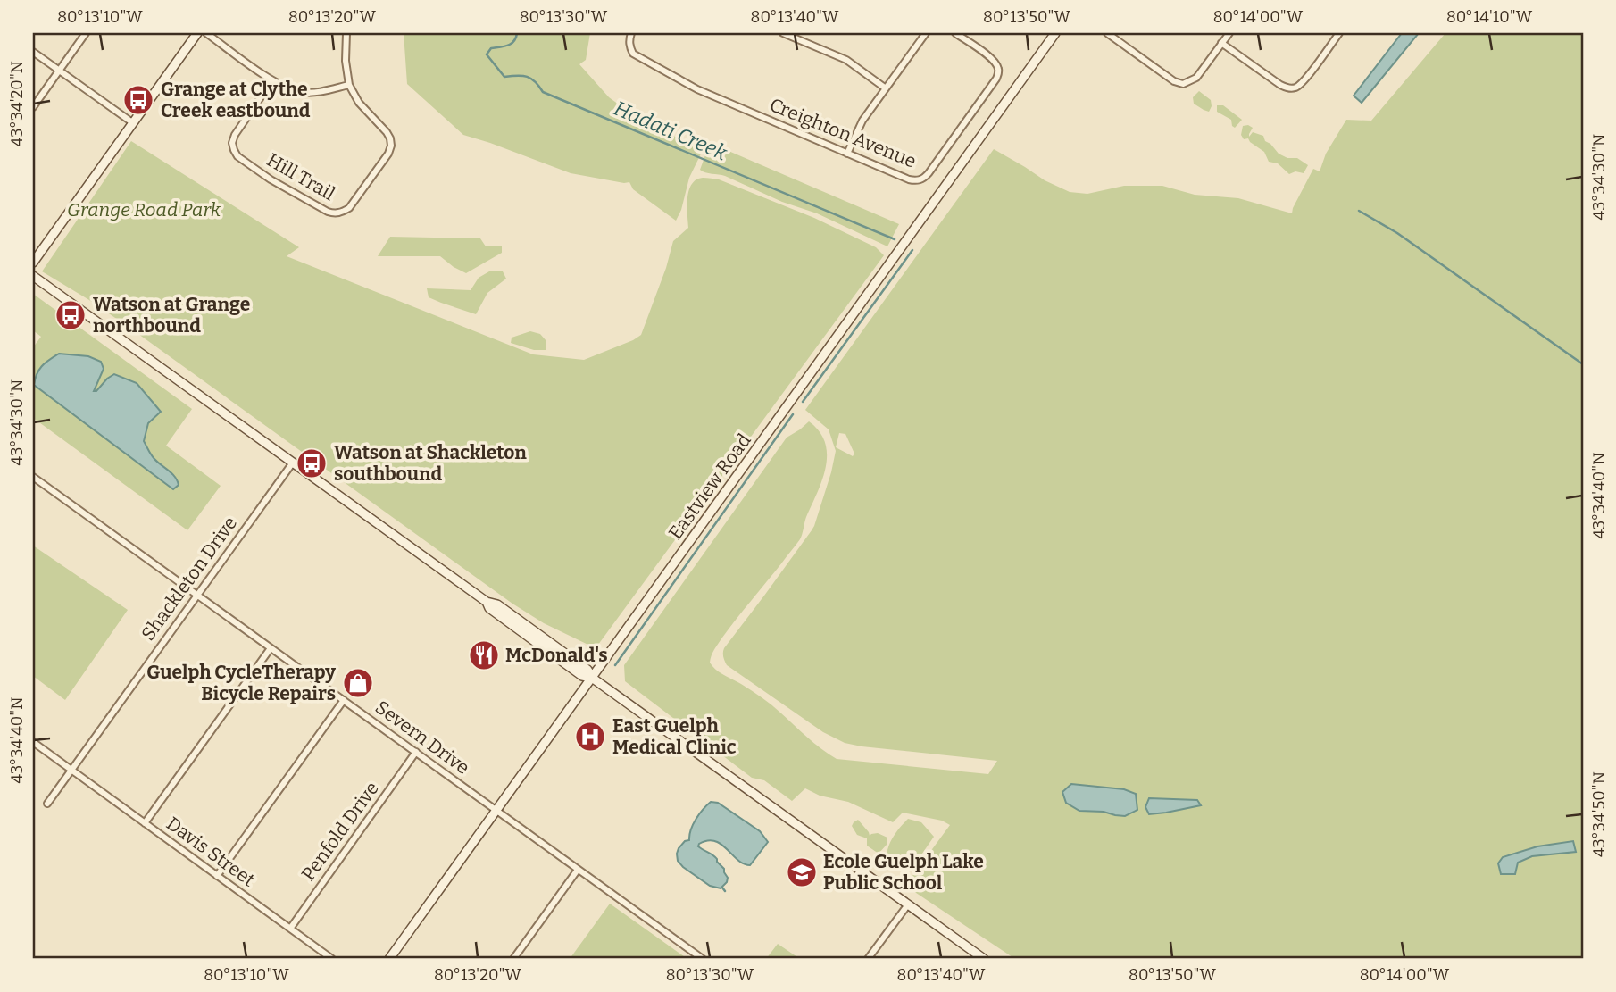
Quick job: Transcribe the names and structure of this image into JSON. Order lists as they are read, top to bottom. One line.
{"streets":{"street":["Creighton Avenue","Hill Trail","Eastview Road","Shackleton Drive","Severn Drive","Penfold Drive","Davis Street"]},"crossings":[["Eastview Road","Severn Drive"],["Shackleton Drive","Severn Drive"],["Shackleton Drive","Davis Street"],["Severn Drive","Penfold Drive"],["Penfold Drive","Davis Street"]],"water":["Hadati Creek"],"parks":["Grange Road Park"],"places":{"bus stop":["Grange at Clythe Creek eastbound","Watson at Grange northbound","Watson at Shackleton southbound"],"restaurant":["McDonald's"],"shop":["Guelph CycleTherapy Bicycle Repairs"],"hospital":["East Guelph Medical Clinic"],"school or university":["Ecole Guelph Lake Public School"]},"coordinates":["80°13'10\"W","80°13'20\"W","80°13'30\"W","80°13'40\"W","80°13'50\"W","80°14'00\"W","80°14'10\"W","43°34'20\"N","43°34'30\"N","43°34'40\"N","43°34'50\"N"]}
